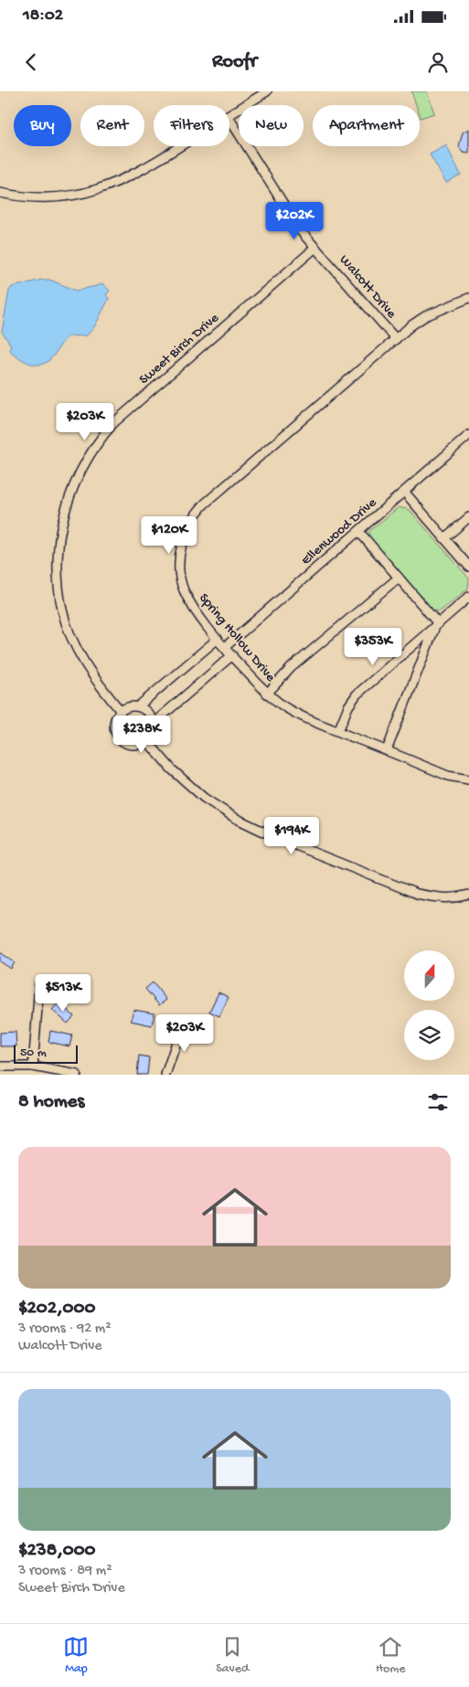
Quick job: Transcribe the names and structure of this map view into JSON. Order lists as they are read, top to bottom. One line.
{"streets":{"street":["Walcott Drive","Sweet Birch Drive","Ellenwood Drive","Spring Hollow Drive"]},"crossings":[["Walcott Drive","Sweet Birch Drive"],["Walcott Drive","Spring Hollow Drive"],["Ellenwood Drive","Spring Hollow Drive"]],"scale_bar":"50 m","north":"top","page":{"status":"18:02","header":"Roofr","chip":["Buy","Rent","Filters","New","Apartment"],"price":["$202K","$203K","$120K","$353K","$238K","$194K","$513K","$203K"],"scale":"50 m","heading":"8 homes","list":[{"name":"$202,000","note":"3 rooms · 92 m² · Walcott Drive"},{"name":"$238,000","note":"3 rooms · 89 m² · Sweet Birch Drive"}],"tabs":["Map","Saved","Home"]}}
